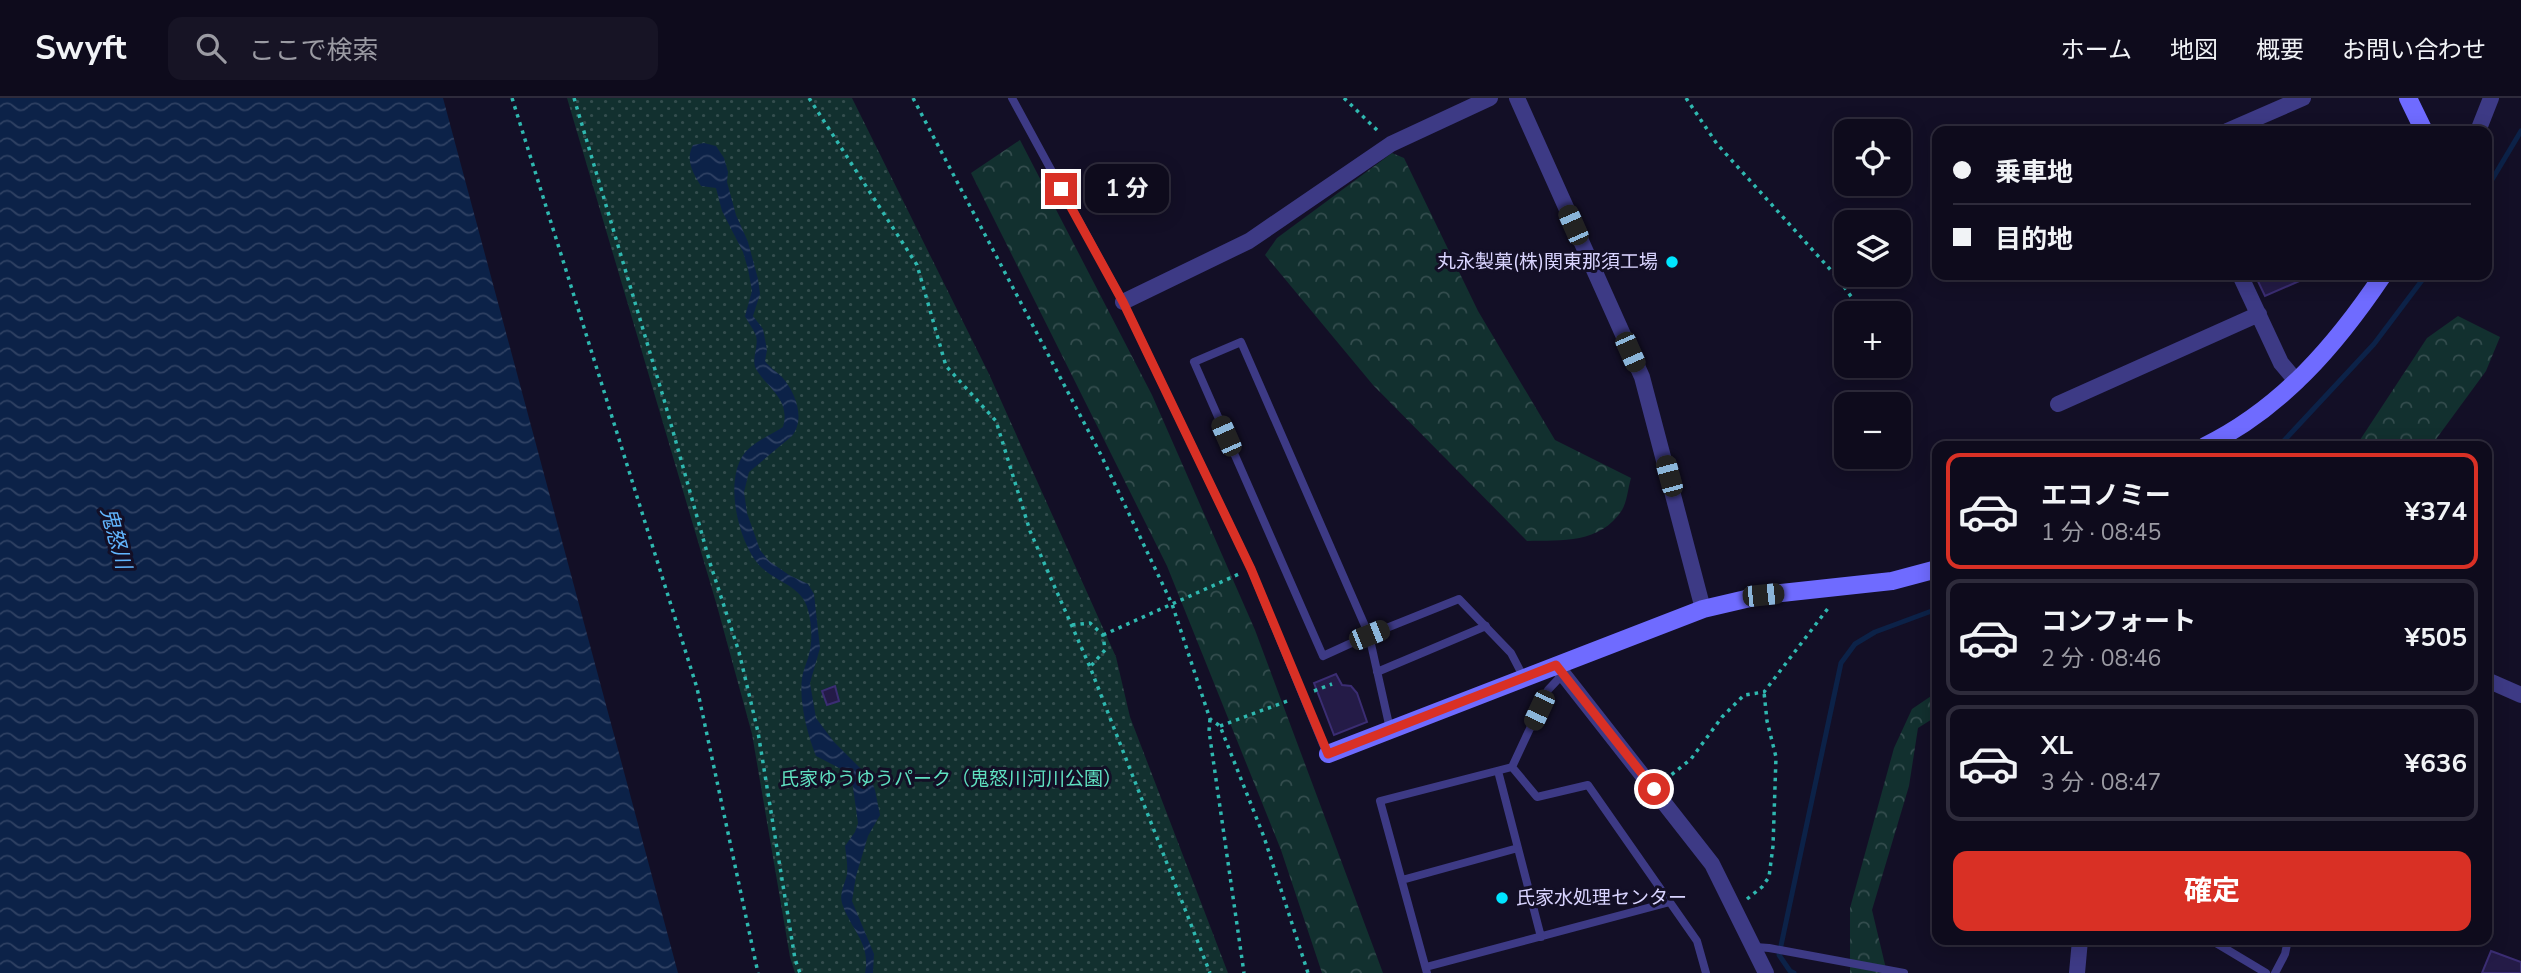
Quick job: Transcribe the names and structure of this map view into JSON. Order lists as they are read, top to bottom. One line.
{"water":["鬼怒川"],"parks":["氏家ゆうゆうパーク（鬼怒川河川公園）"],"places":["丸永製菓(株)関東那須工場","氏家水処理センター"],"page":{"header":"Swyft","search":"ここで検索","nav":["ホーム","地図","概要","お問い合わせ"],"map_buttons":["+","−"],"banner":["乗車地","目的地"],"bubble":"1 分","list":[{"name":"エコノミー","note":"1 分 · 08:45","value":"¥374"},{"name":"コンフォート","note":"2 分 · 08:46","value":"¥505"},{"name":"XL","note":"3 分 · 08:47","value":"¥636"}],"buttons":"確定"}}
